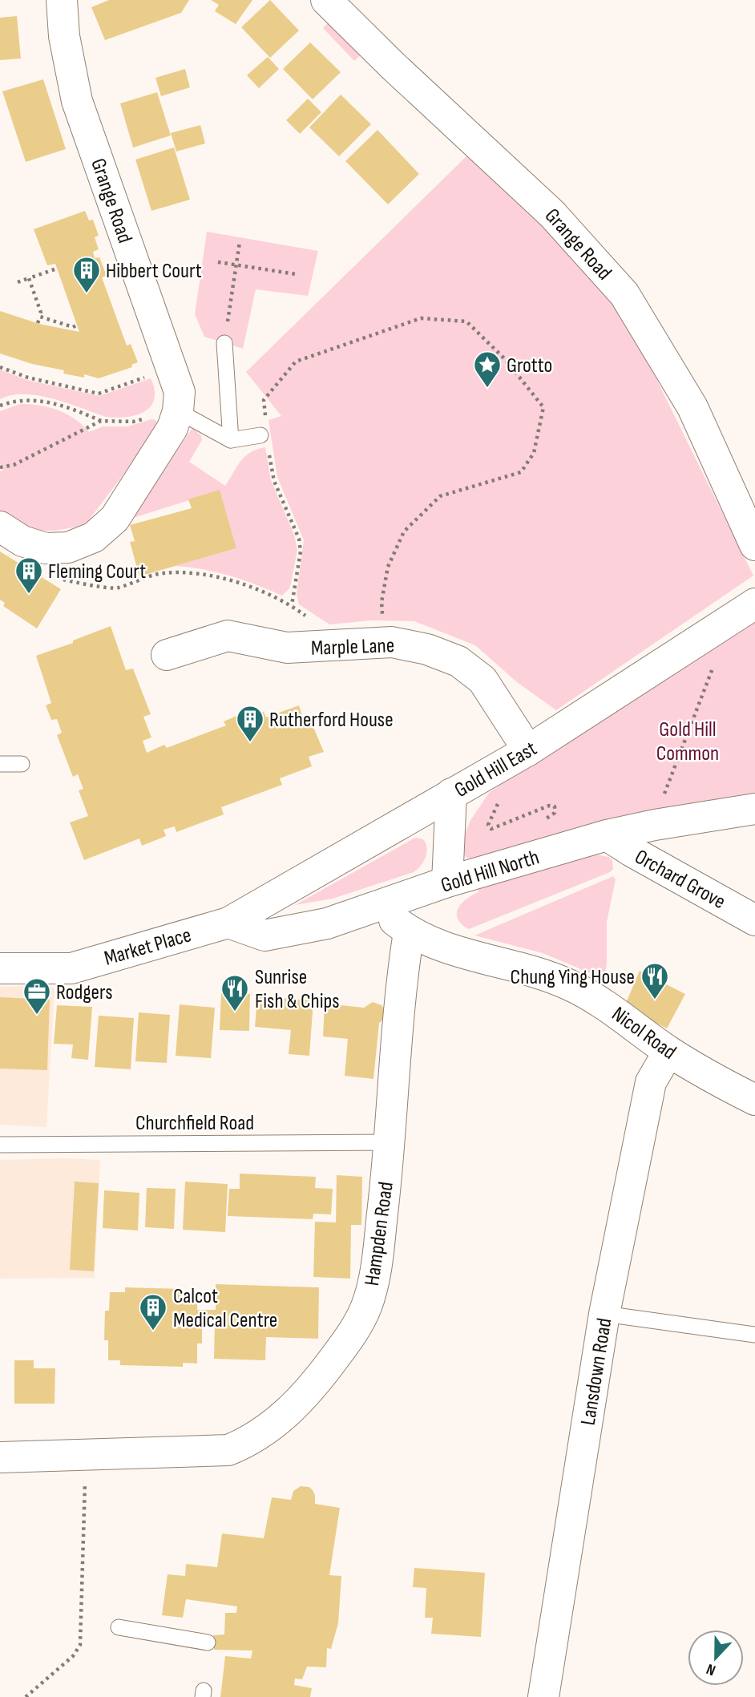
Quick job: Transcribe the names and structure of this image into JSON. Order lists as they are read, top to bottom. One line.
{"streets":{"street":["Grange Road","Marple Lane","Gold Hill East","Gold Hill North","Orchard Grove","Market Place","Nicol Road","Hampden Road","Lansdown Road"],"lane":["Churchfield Road"]},"crossings":[["Marple Lane","Gold Hill East"],["Gold Hill East","Gold Hill North"],["Gold Hill East","Market Place"],["Gold Hill North","Orchard Grove"],["Gold Hill North","Market Place"],["Gold Hill North","Nicol Road"],["Nicol Road","Hampden Road"],["Nicol Road","Lansdown Road"],["Churchfield Road","Hampden Road"]],"parks":["Gold Hill Common"],"places":{"building":["Hibbert Court","Fleming Court","Rutherford House","Calcot Medical Centre"],"place":["Grotto"],"restaurant":["Chung Ying House","Sunrise Fish & Chips"],"office":["Rodgers"]},"north":"bottom"}
